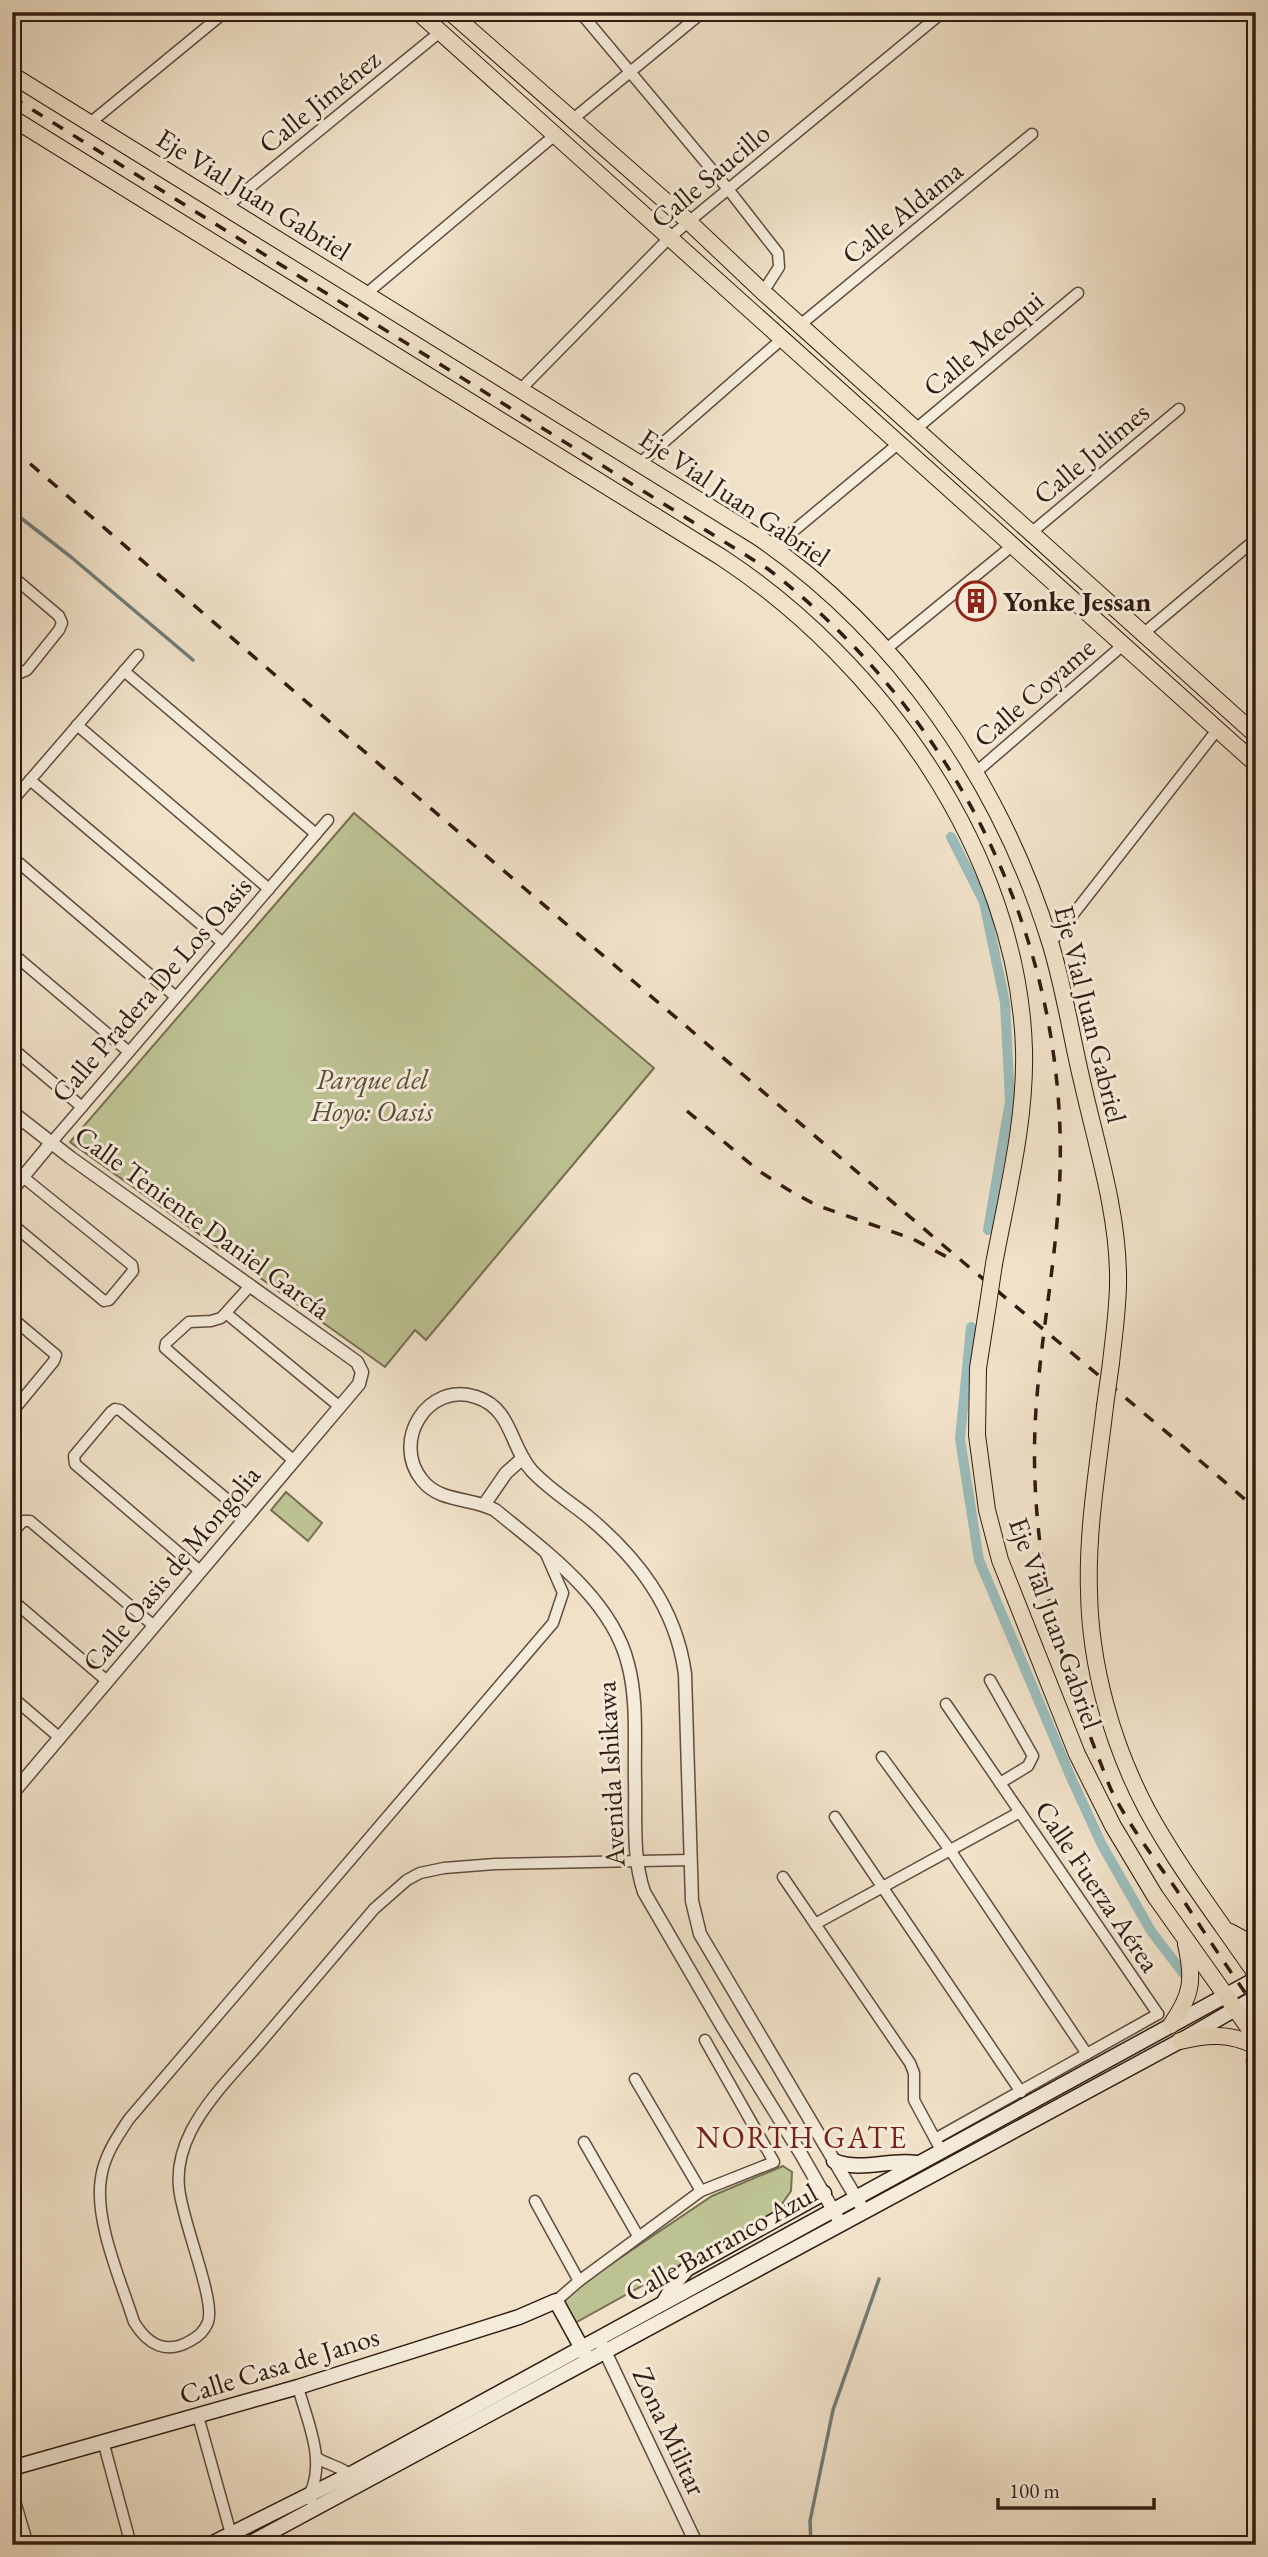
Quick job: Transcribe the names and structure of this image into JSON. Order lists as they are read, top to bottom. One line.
{"streets":{"main road":["Eje Vial Juan Gabriel","Calle Barranco Azul","Calle Casa de Janos"],"street":["Calle Jiménez","Calle Saucillo","Calle Aldama","Calle Meoqui","Calle Julimes","Calle Coyame","Calle Pradera De Los Oasis","Calle Teniente Daniel García","Calle Oasis de Mongolia","Avenida Ishikawa","Calle Fuerza Aérea","Zona Militar"]},"crossings":[["Calle Jiménez","Eje Vial Juan Gabriel"],["Calle Saucillo","Eje Vial Juan Gabriel"],["Eje Vial Juan Gabriel","Calle Coyame"],["Eje Vial Juan Gabriel","Calle Barranco Azul"],["Calle Pradera De Los Oasis","Calle Teniente Daniel García"],["Calle Teniente Daniel García","Calle Oasis de Mongolia"],["Avenida Ishikawa","Calle Barranco Azul"],["Calle Fuerza Aérea","Calle Barranco Azul"],["Calle Barranco Azul","Zona Militar"]],"districts":["NORTH GATE"],"parks":["Parque del Hoyo: Oasis"],"places":{"building":["Yonke Jessan"]},"scale_bar":"100 m"}
